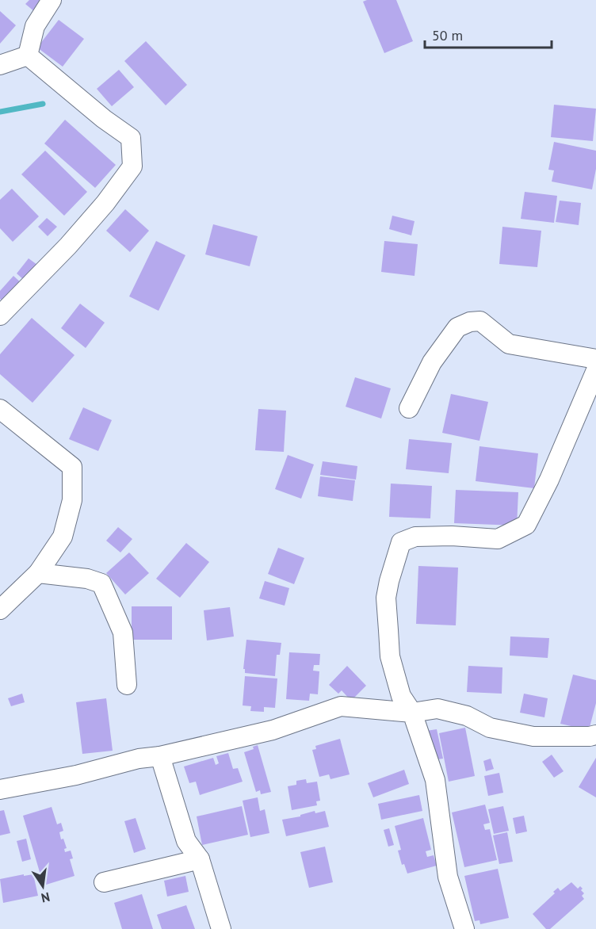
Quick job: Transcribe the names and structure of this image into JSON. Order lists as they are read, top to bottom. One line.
{"scale_bar":"50 m","north":"bottom"}
